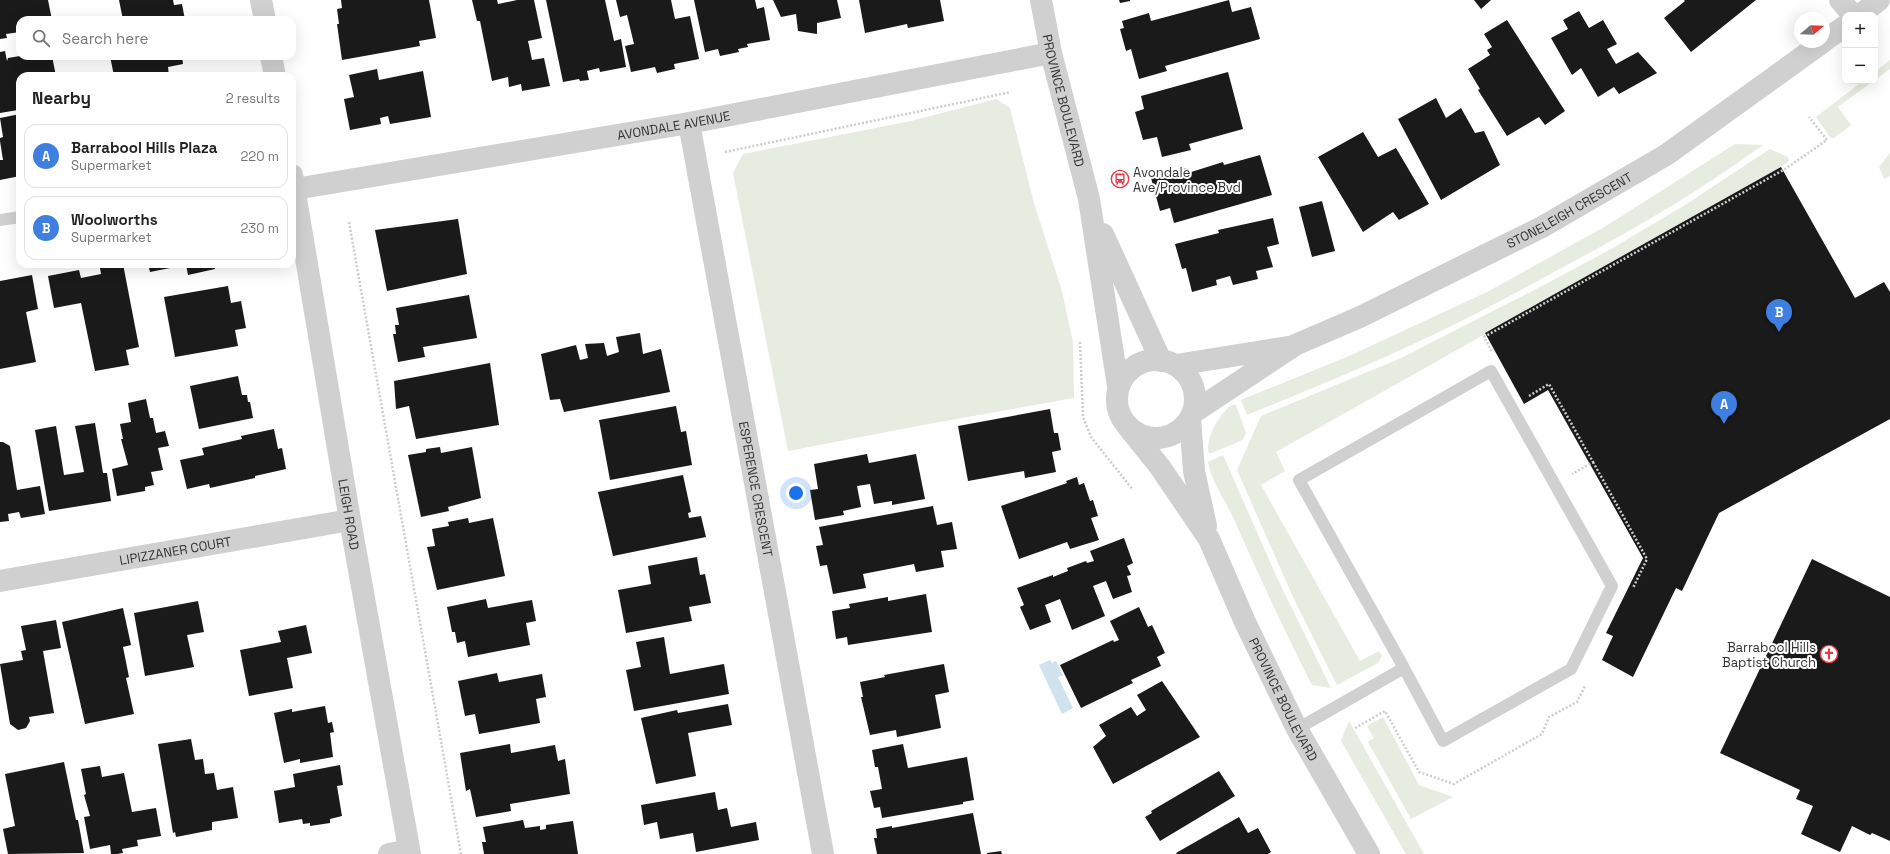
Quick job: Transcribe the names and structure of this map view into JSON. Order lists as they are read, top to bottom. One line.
{"streets":{"street":["PROVINCE BOULEVARD","AVONDALE AVENUE","STONELEIGH CRESCENT","ESPERENCE CRESCENT","LEIGH ROAD","LIPIZZANER COURT"]},"crossings":[["PROVINCE BOULEVARD","AVONDALE AVENUE"],["PROVINCE BOULEVARD","STONELEIGH CRESCENT"],["AVONDALE AVENUE","ESPERENCE CRESCENT"],["LEIGH ROAD","LIPIZZANER COURT"]],"places":{"bus stop":["Avondale Ave/Province Bvd"],"church":["Barrabool Hills Baptist Church"]},"north":"right","page":{"map_buttons":["+","−"],"search":"Search here","heading":["Nearby","2 results"],"list":[{"mark":"A","name":"Barrabool Hills Plaza","note":"Supermarket","value":"220 m"},{"mark":"B","name":"Woolworths","note":"Supermarket","value":"230 m"}],"pins":["B","A"]}}
